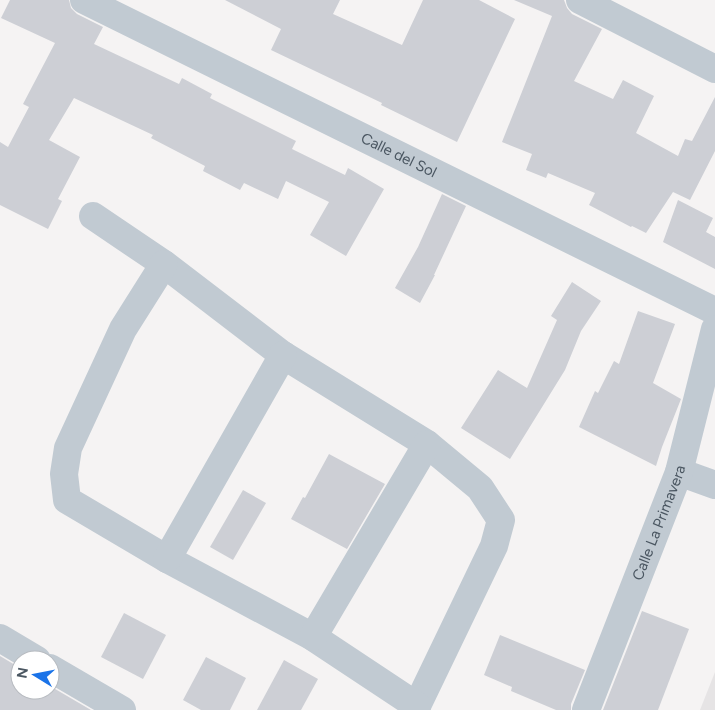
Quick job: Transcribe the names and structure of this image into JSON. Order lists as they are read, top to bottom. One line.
{"streets":{"street":["Calle del Sol","Calle La Primavera"]},"north":"left"}
